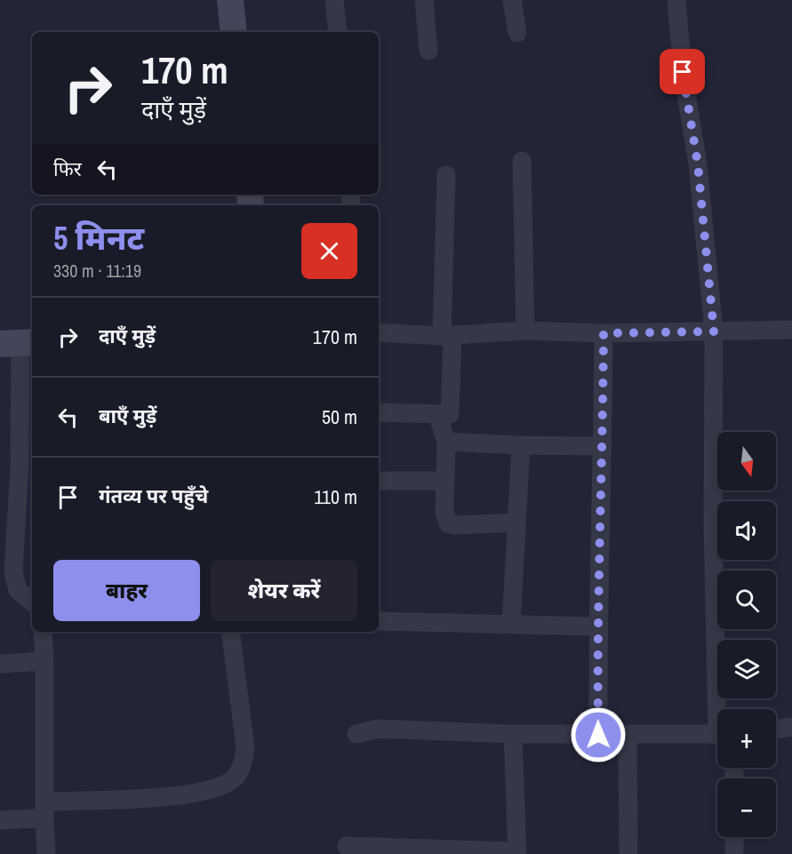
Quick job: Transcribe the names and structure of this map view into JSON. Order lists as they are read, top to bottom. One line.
{"north":"bottom","page":{"turn":["170 m","दाएँ मुड़ें"],"then":"फिर","heading":["5 मिनट","330 m · 11:19"],"list":[{"name":"दाएँ मुड़ें","value":"170 m"},{"name":"बाएँ मुड़ें","value":"50 m"},{"name":"गंतव्य पर पहुँचे","value":"110 m"}],"map_buttons":["+","−"],"buttons":["बाहर","शेयर करें"]}}
